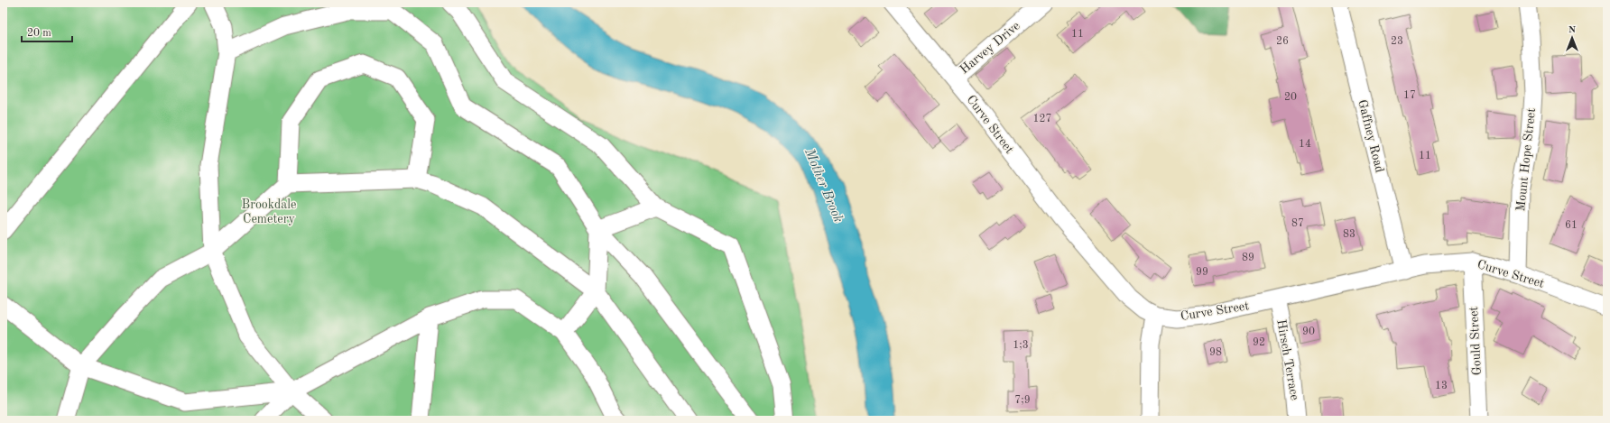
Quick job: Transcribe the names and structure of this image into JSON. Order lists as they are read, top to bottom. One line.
{"streets":{"street":["Harvey Drive","Curve Street","Gaffney Road","Mount Hope Street","Gould Street","Hirsch Terrace"]},"crossings":[["Harvey Drive","Curve Street"],["Curve Street","Gaffney Road"],["Curve Street","Mount Hope Street"],["Curve Street","Gould Street"],["Curve Street","Hirsch Terrace"]],"water":["Mother Brook"],"parks":["Brookdale Cemetery"],"house_numbers":["11","26","23","17","20","127","14","11","87","61","83","89","99","90","92","1;3","98","13","7;9"],"scale_bar":"20 m","north":"top"}
